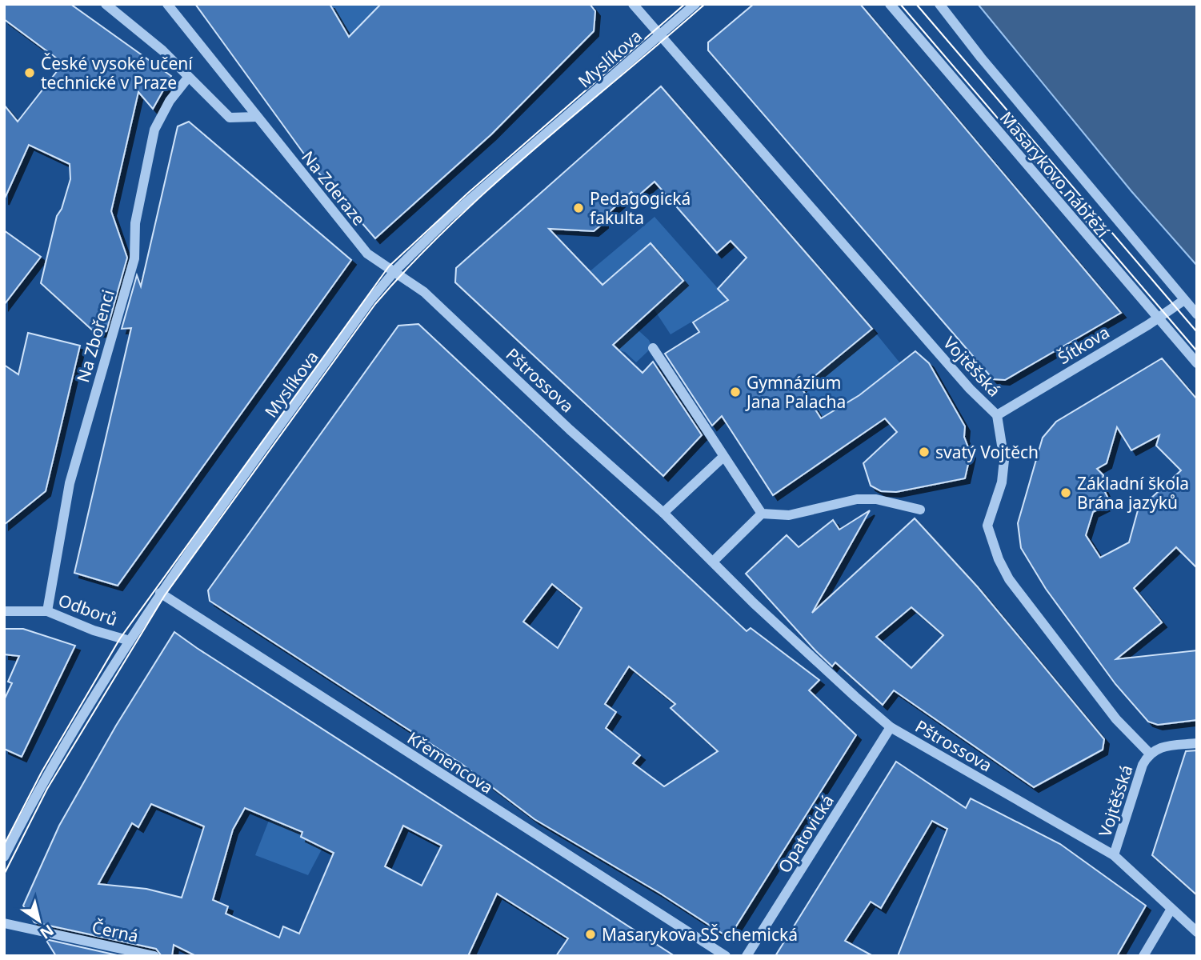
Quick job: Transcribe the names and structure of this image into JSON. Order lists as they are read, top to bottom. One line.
{"streets":{"street":["Myslíkova","Masarykovo nábřeží","Na Zderaze","Na Zbořenci","Šítkova","Vojtěšská","Pštrossova","Odborů","Křemencova","Opatovická","Černá"]},"crossings":[["Myslíkova","Na Zderaze"],["Myslíkova","Vojtěšská"],["Myslíkova","Pštrossova"],["Myslíkova","Odborů"],["Myslíkova","Křemencova"],["Masarykovo nábřeží","Šítkova"],["Na Zderaze","Pštrossova"],["Na Zbořenci","Odborů"],["Šítkova","Vojtěšská"],["Vojtěšská","Pštrossova"],["Pštrossova","Opatovická"]],"places":["České vysoké učení technické v Praze","Pedagogická fakulta","Gymnázium Jana Palacha","svatý Vojtěch","Základní škola Brána jazyků","Masarykova SŠ chemická"],"north":"bottom right"}
